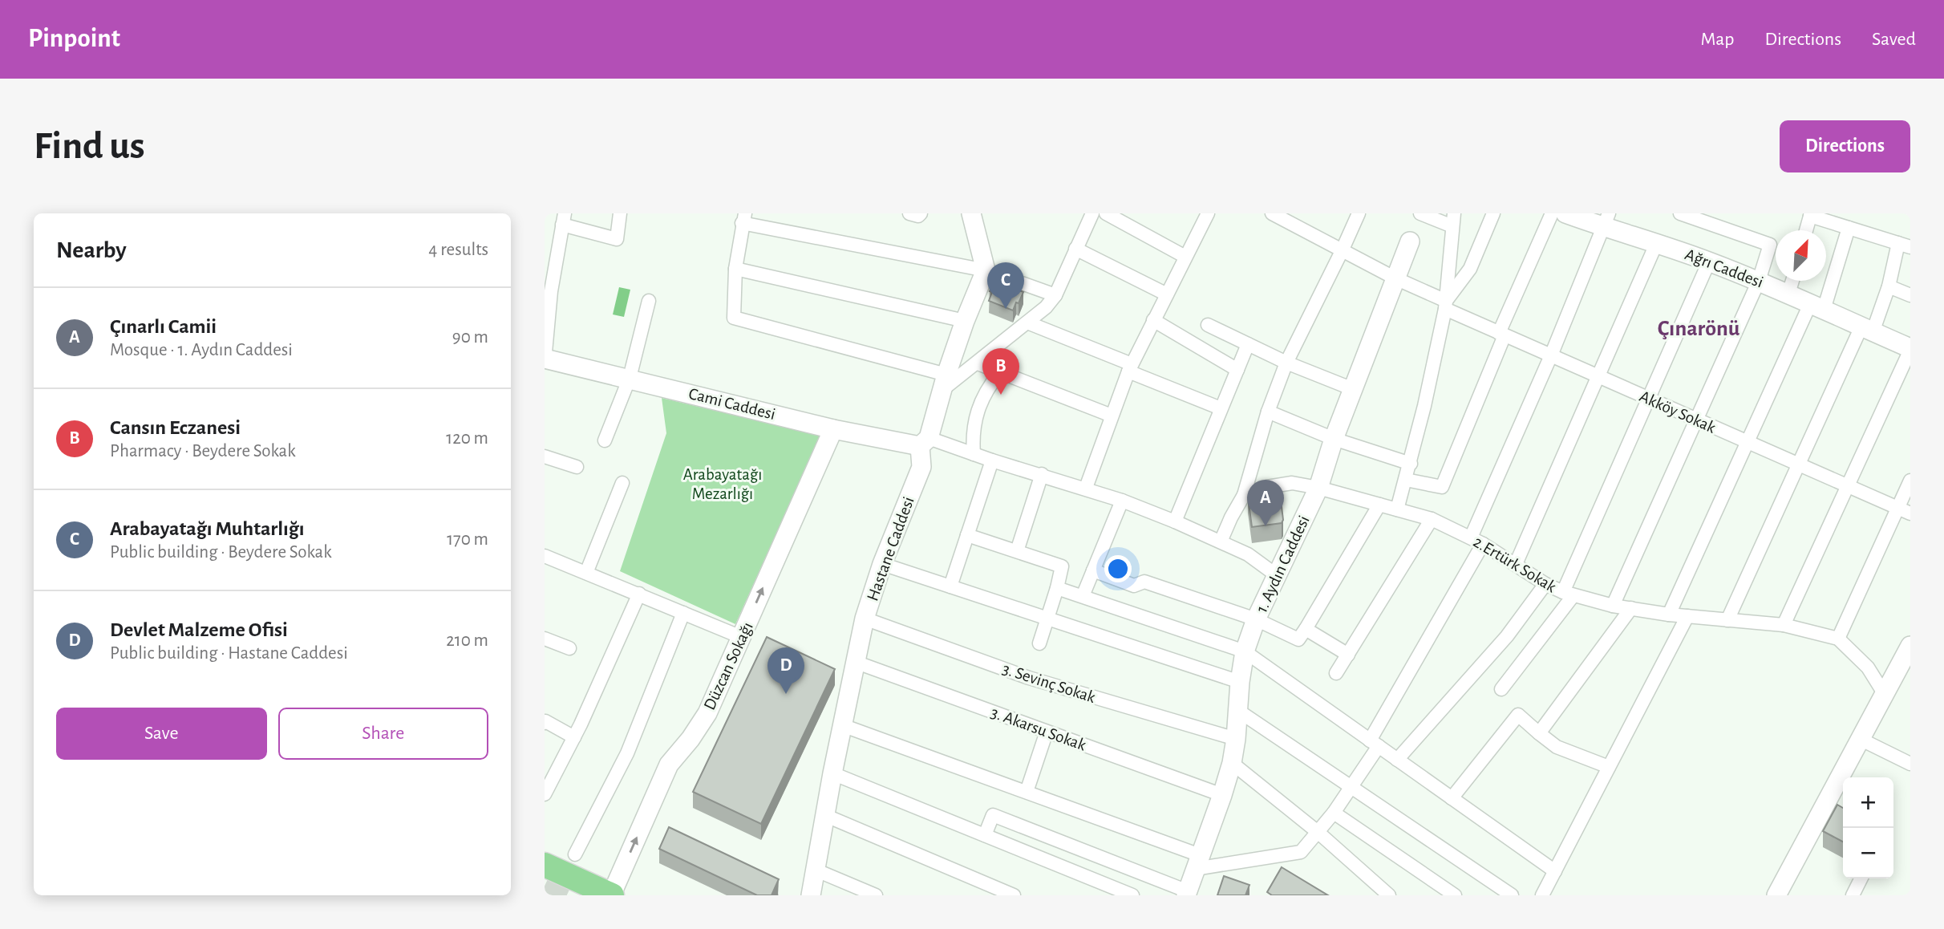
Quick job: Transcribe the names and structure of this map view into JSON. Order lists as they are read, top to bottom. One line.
{"streets":{"main road":["Ağrı Caddesi","Cami Caddesi","Hastane Caddesi","1. Aydın Caddesi","Düzcan Sokağı"],"street":["Akköy Sokak","2.Ertürk Sokak","3. Sevinç Sokak","3. Akarsu Sokak"]},"crossings":[["Cami Caddesi","Hastane Caddesi"],["Cami Caddesi","Düzcan Sokağı"],["Akköy Sokak","1. Aydın Caddesi"],["Hastane Caddesi","3. Sevinç Sokak"],["Hastane Caddesi","3. Akarsu Sokak"],["1. Aydın Caddesi","2.Ertürk Sokak"],["1. Aydın Caddesi","3. Sevinç Sokak"],["1. Aydın Caddesi","3. Akarsu Sokak"]],"one_way":["Düzcan Sokağı"],"districts":["Çınarönü"],"parks":["Arabayatağı Mezarlığı"],"north":"top right","page":{"header":"Pinpoint","nav":["Map","Directions","Saved"],"buttons":["Directions",["Save","Share"]],"title":"Find us","heading":["Nearby","4 results"],"pins":["C","B","A","D"],"list":[{"mark":"A","name":"Çınarlı Camii","note":"Mosque · 1. Aydın Caddesi","value":"90 m"},{"mark":"B","name":"Cansın Eczanesi","note":"Pharmacy · Beydere Sokak","value":"120 m"},{"mark":"C","name":"Arabayatağı Muhtarlığı","note":"Public building · Beydere Sokak","value":"170 m"},{"mark":"D","name":"Devlet Malzeme Ofisi","note":"Public building · Hastane Caddesi","value":"210 m"}],"map_buttons":["+","−"]}}
